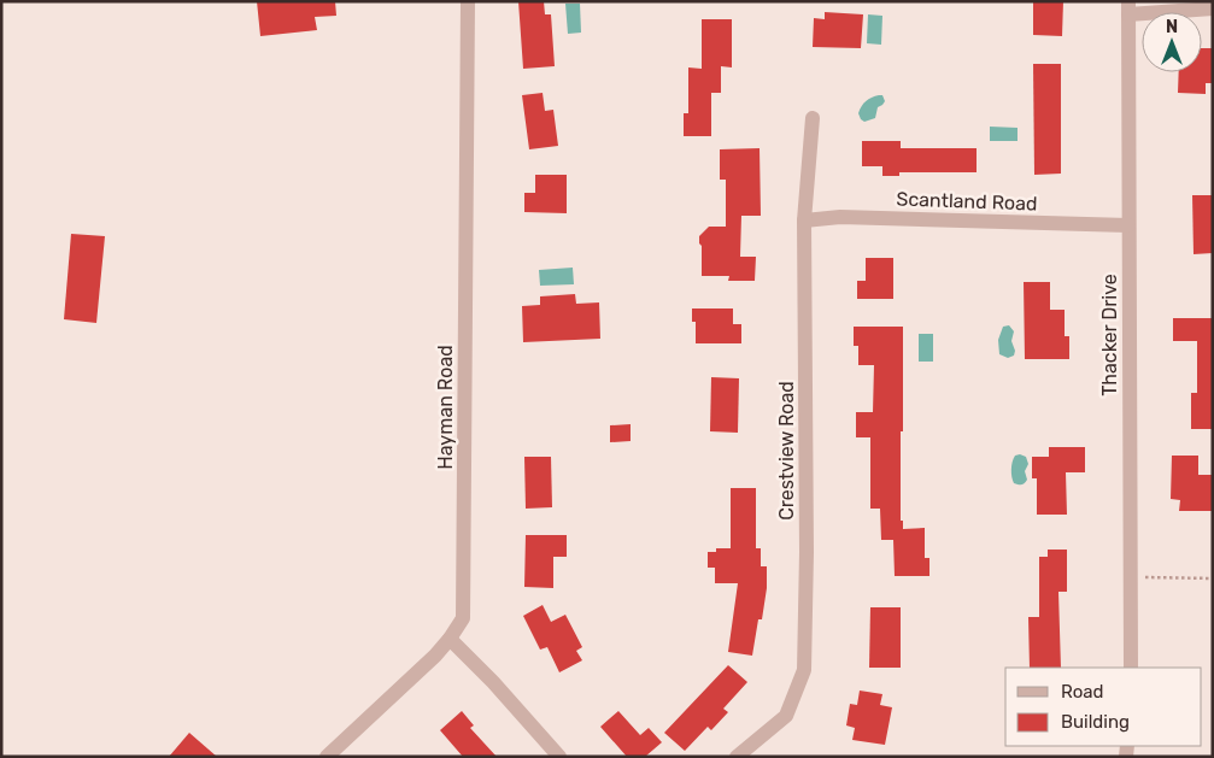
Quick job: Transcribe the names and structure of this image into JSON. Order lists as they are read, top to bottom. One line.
{"streets":{"street":["Scantland Road","Thacker Drive","Hayman Road","Crestview Road"]},"crossings":[["Scantland Road","Thacker Drive"],["Scantland Road","Crestview Road"]],"legend":["Road","Building"],"north":"top"}
